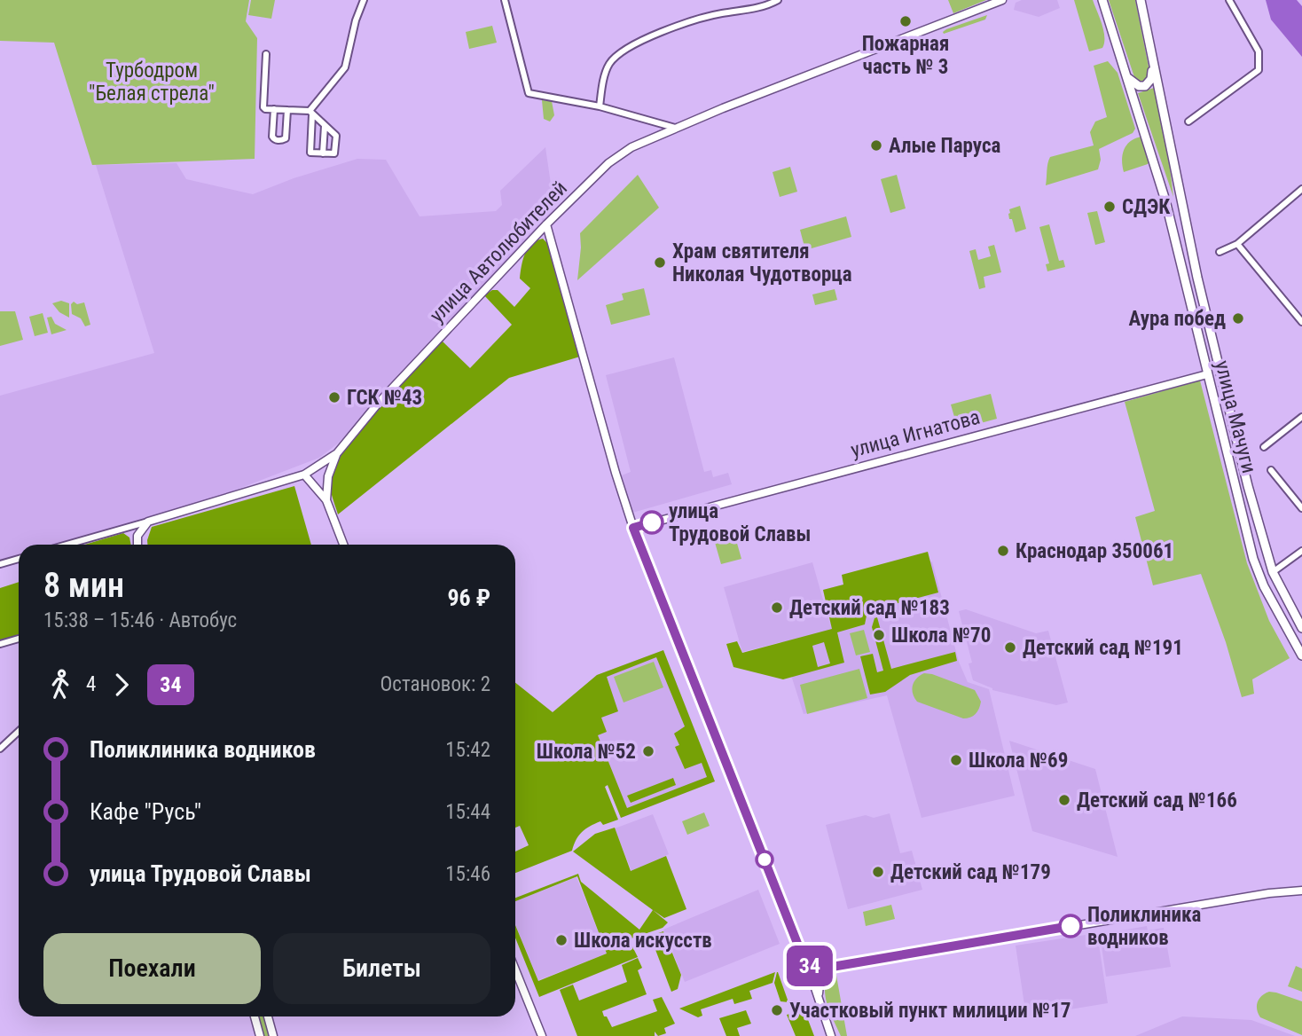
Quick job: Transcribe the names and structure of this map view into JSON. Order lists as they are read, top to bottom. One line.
{"streets":{"main road":["улица Мачуги"],"street":["улица Автолюбителей","улица Игнатова"]},"crossings":[["улица Мачуги","улица Игнатова"]],"parks":["Турбодром \"Белая стрела\""],"places":["Пожарная часть № 3","Алые Паруса","СДЭК","Храм святителя Николая Чудотворца","Аура побед","ГСК №43","улица Трудовой Славы","Краснодар 350061","Детский сад №183","Школа №70","Детский сад №191","Школа №52","Школа №69","Детский сад №166","Детский сад №179","Поликлиника водников","Школа искусств","Участковый пункт милиции №17"],"lines":["bus line 34"],"page":{"on_map":"34","heading":["8 мин","15:38 – 15:46 · Автобус","96 ₽"],"legs":["4","34","Остановок: 2"],"list":[{"name":"Поликлиника водников","value":"15:42"},{"name":"Кафе \"Русь\"","value":"15:44"},{"name":"улица Трудовой Славы","value":"15:46"}],"buttons":["Поехали","Билеты"]}}
